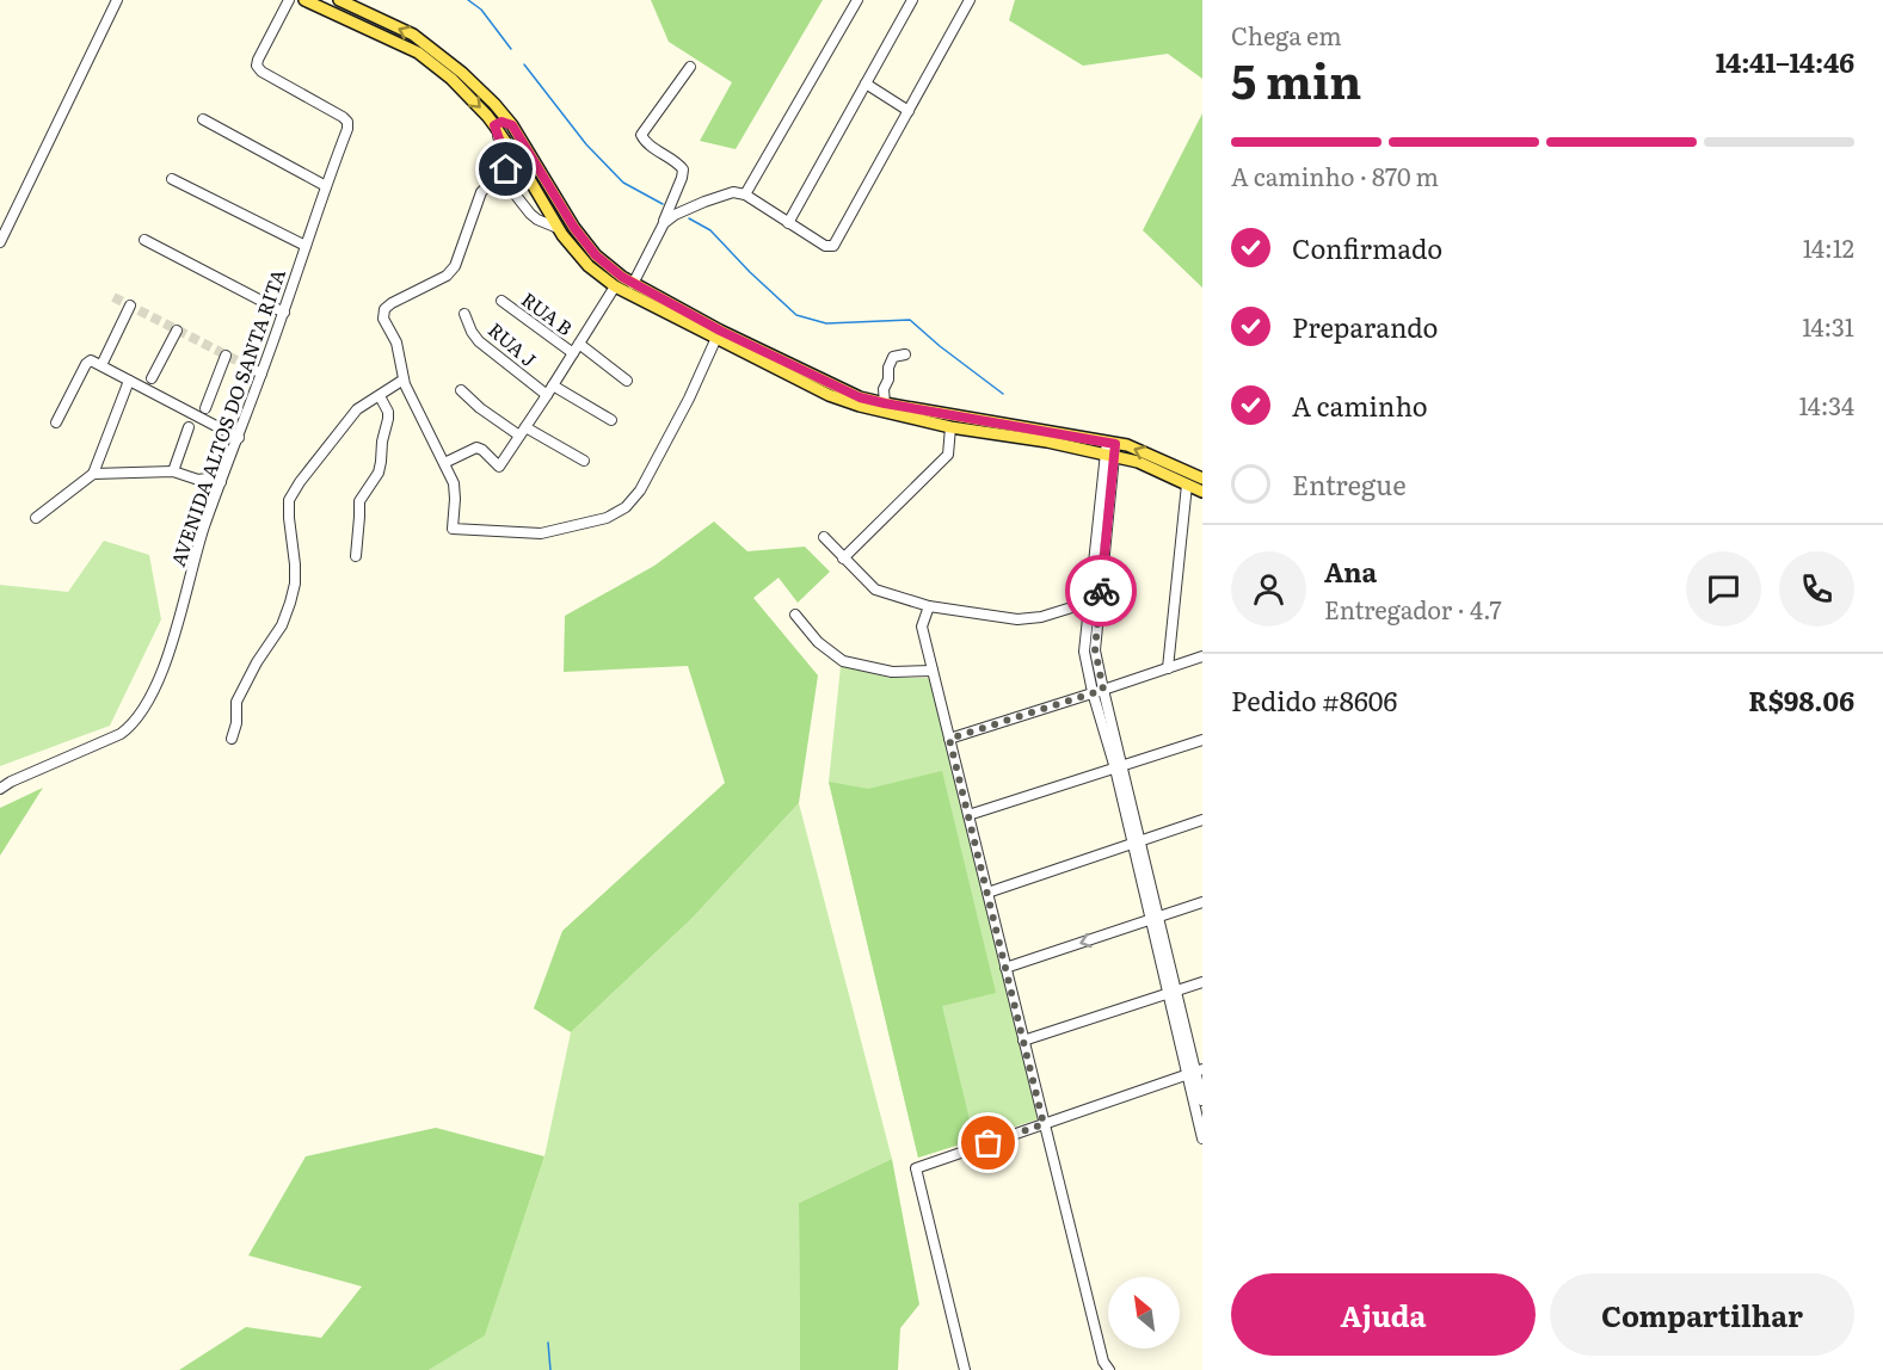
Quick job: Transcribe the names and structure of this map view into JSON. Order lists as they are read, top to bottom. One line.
{"streets":{"street":["RUA B","RUA J","AVENIDA ALTOS DO SANTA RITA"]},"north":"top left","page":{"heading":["5 min","Chega em","14:41–14:46"],"panel":["Ana","Entregador · 4.7","Pedido #8606","R$98.06"],"bar":"A caminho · 870 m","list":[["Confirmado","14:12"],["Preparando","14:31"],["A caminho","14:34"],"Entregue"],"buttons":["Ajuda","Compartilhar"]}}
